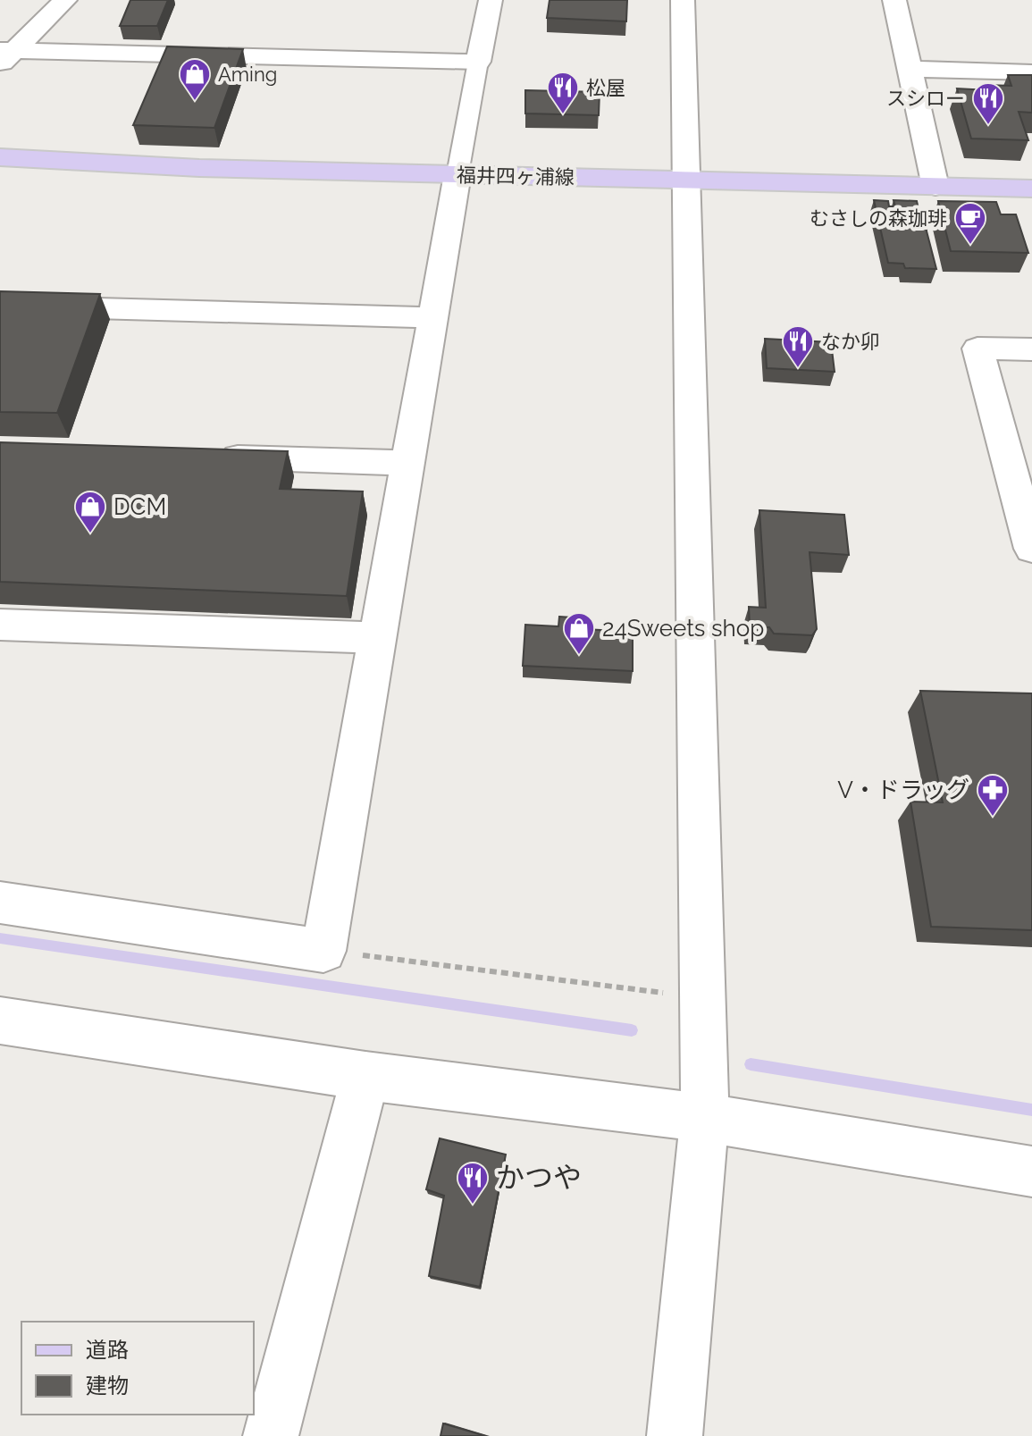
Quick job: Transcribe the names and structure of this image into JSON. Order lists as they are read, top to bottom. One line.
{"streets":{"main road":["福井四ヶ浦線"]},"places":{"shop":["Aming","DCM","24Sweets shop"],"restaurant":["松屋","スシロー","なか卯","かつや"],"cafe":["むさしの森珈琲"],"pharmacy":["V・ドラッグ"]},"legend":["道路","建物"]}
